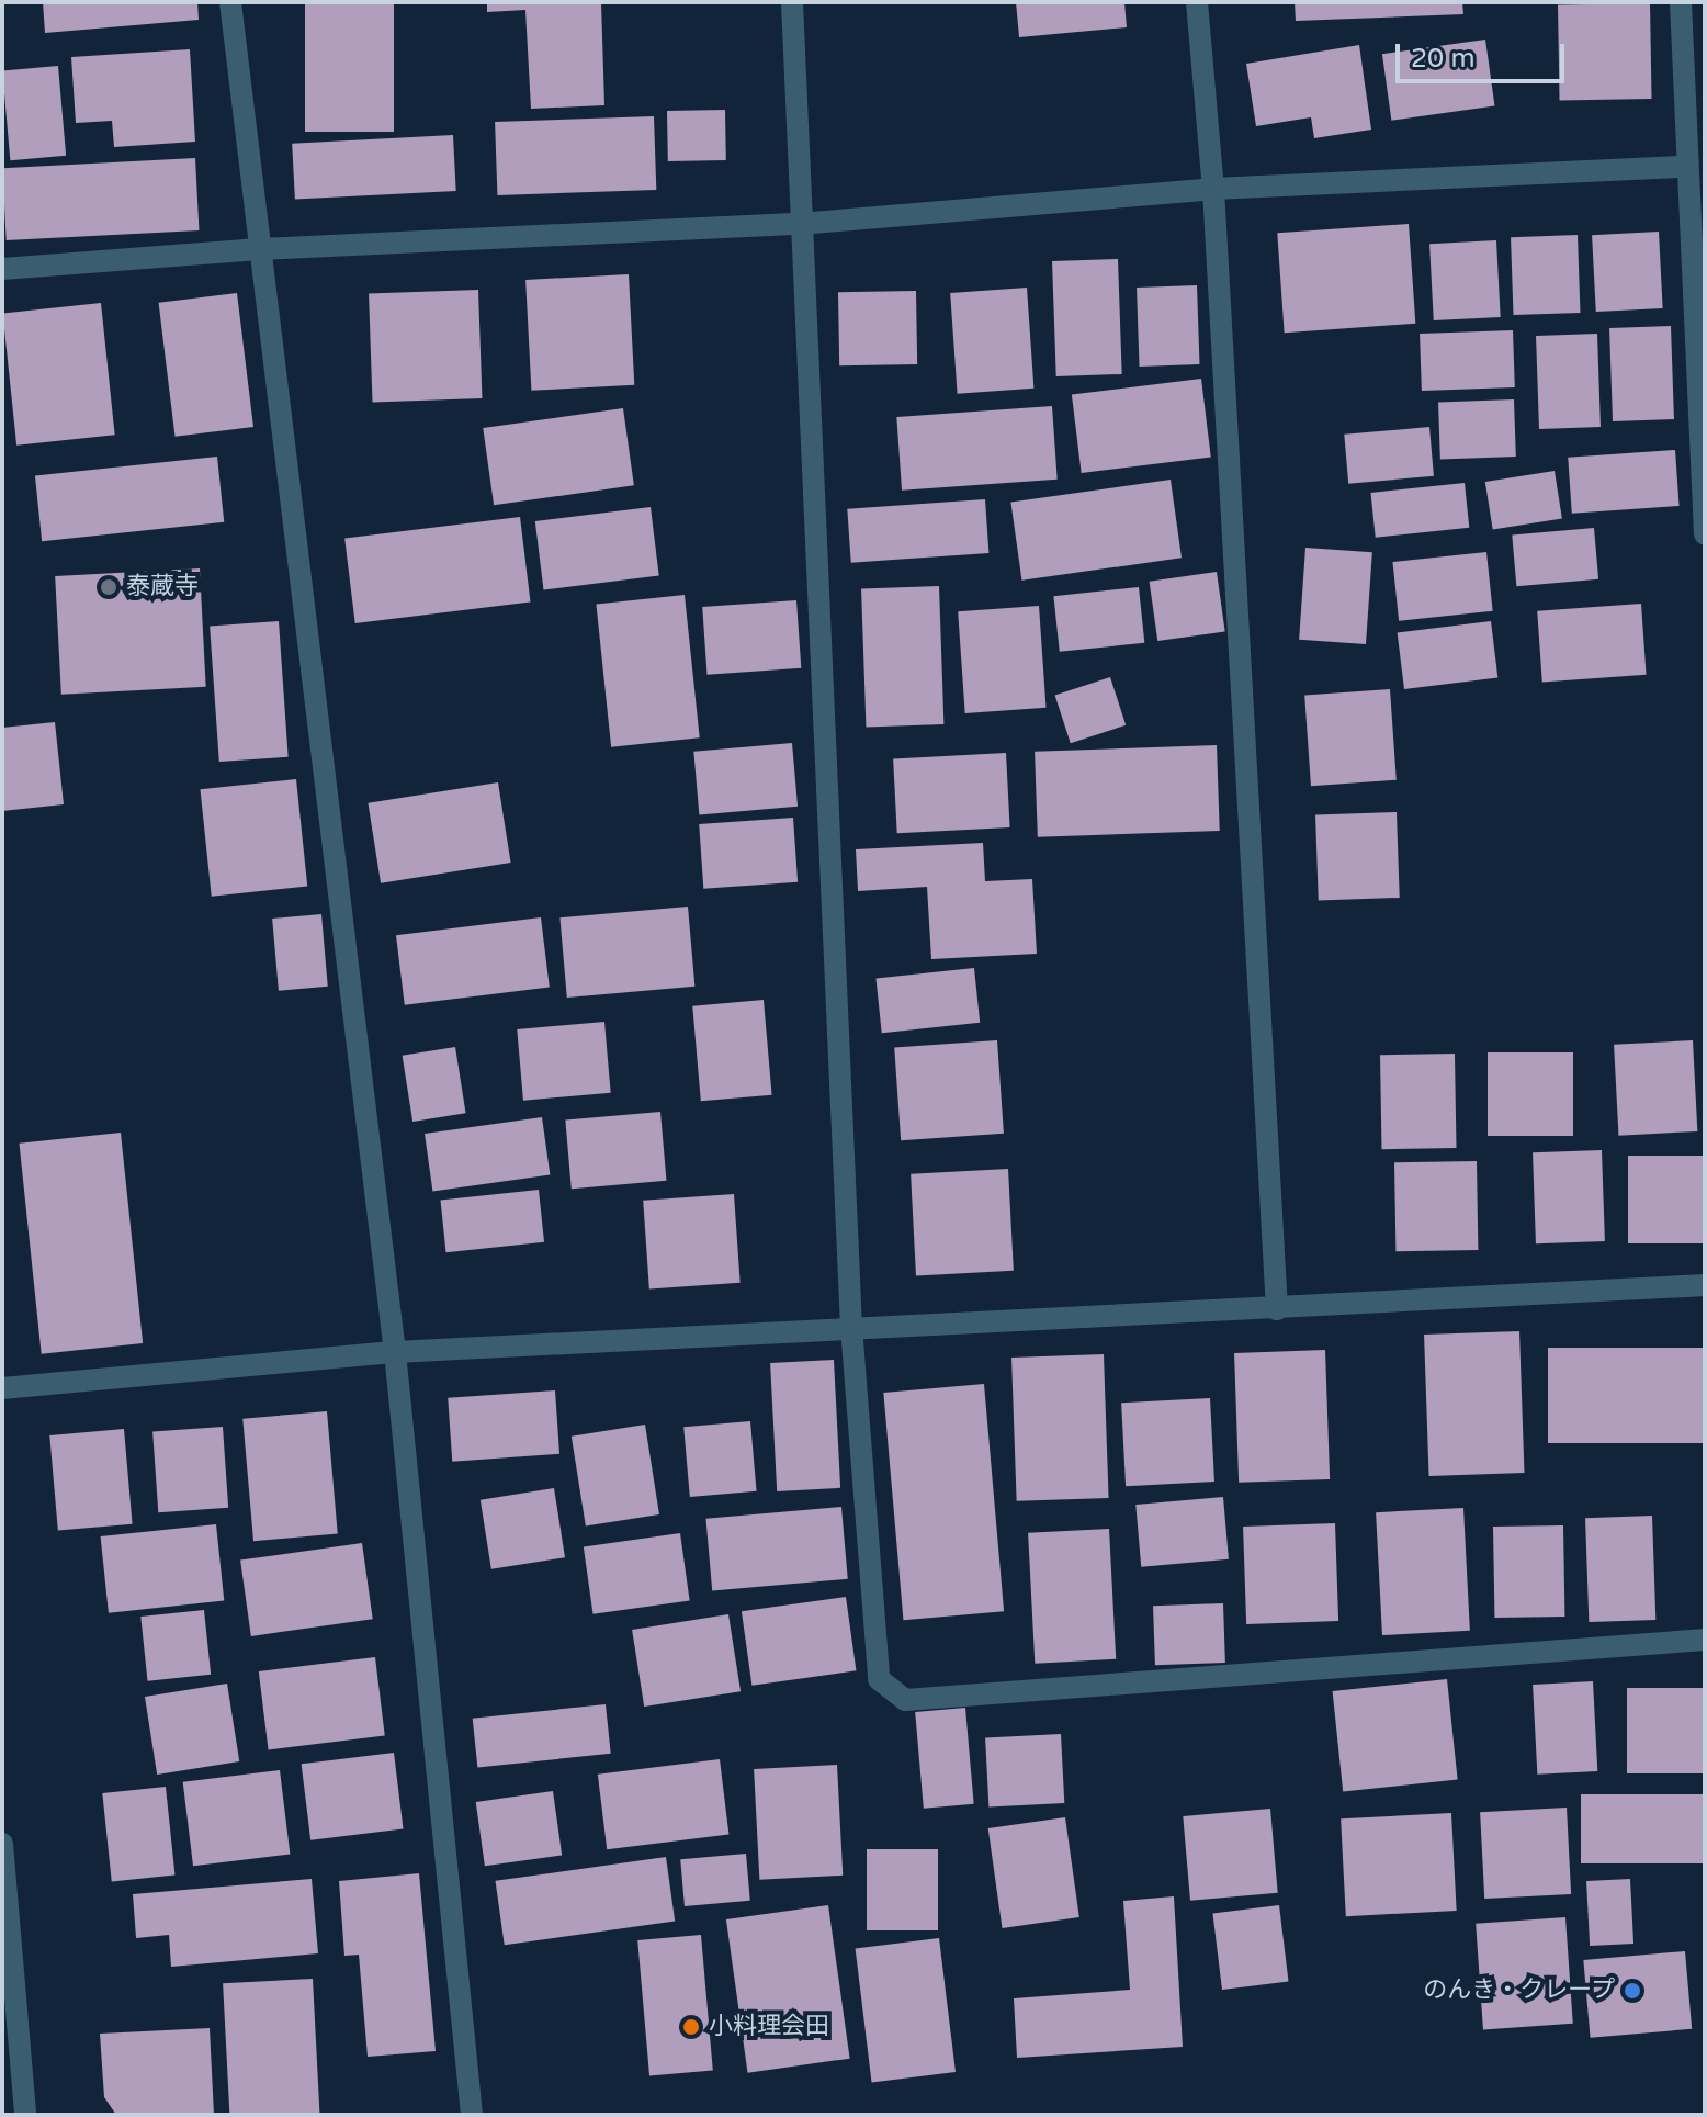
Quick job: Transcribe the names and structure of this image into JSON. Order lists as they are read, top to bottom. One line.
{"places":["泰蔵寺","のんき・クレープ","小料理会田"],"scale_bar":"20 m"}
